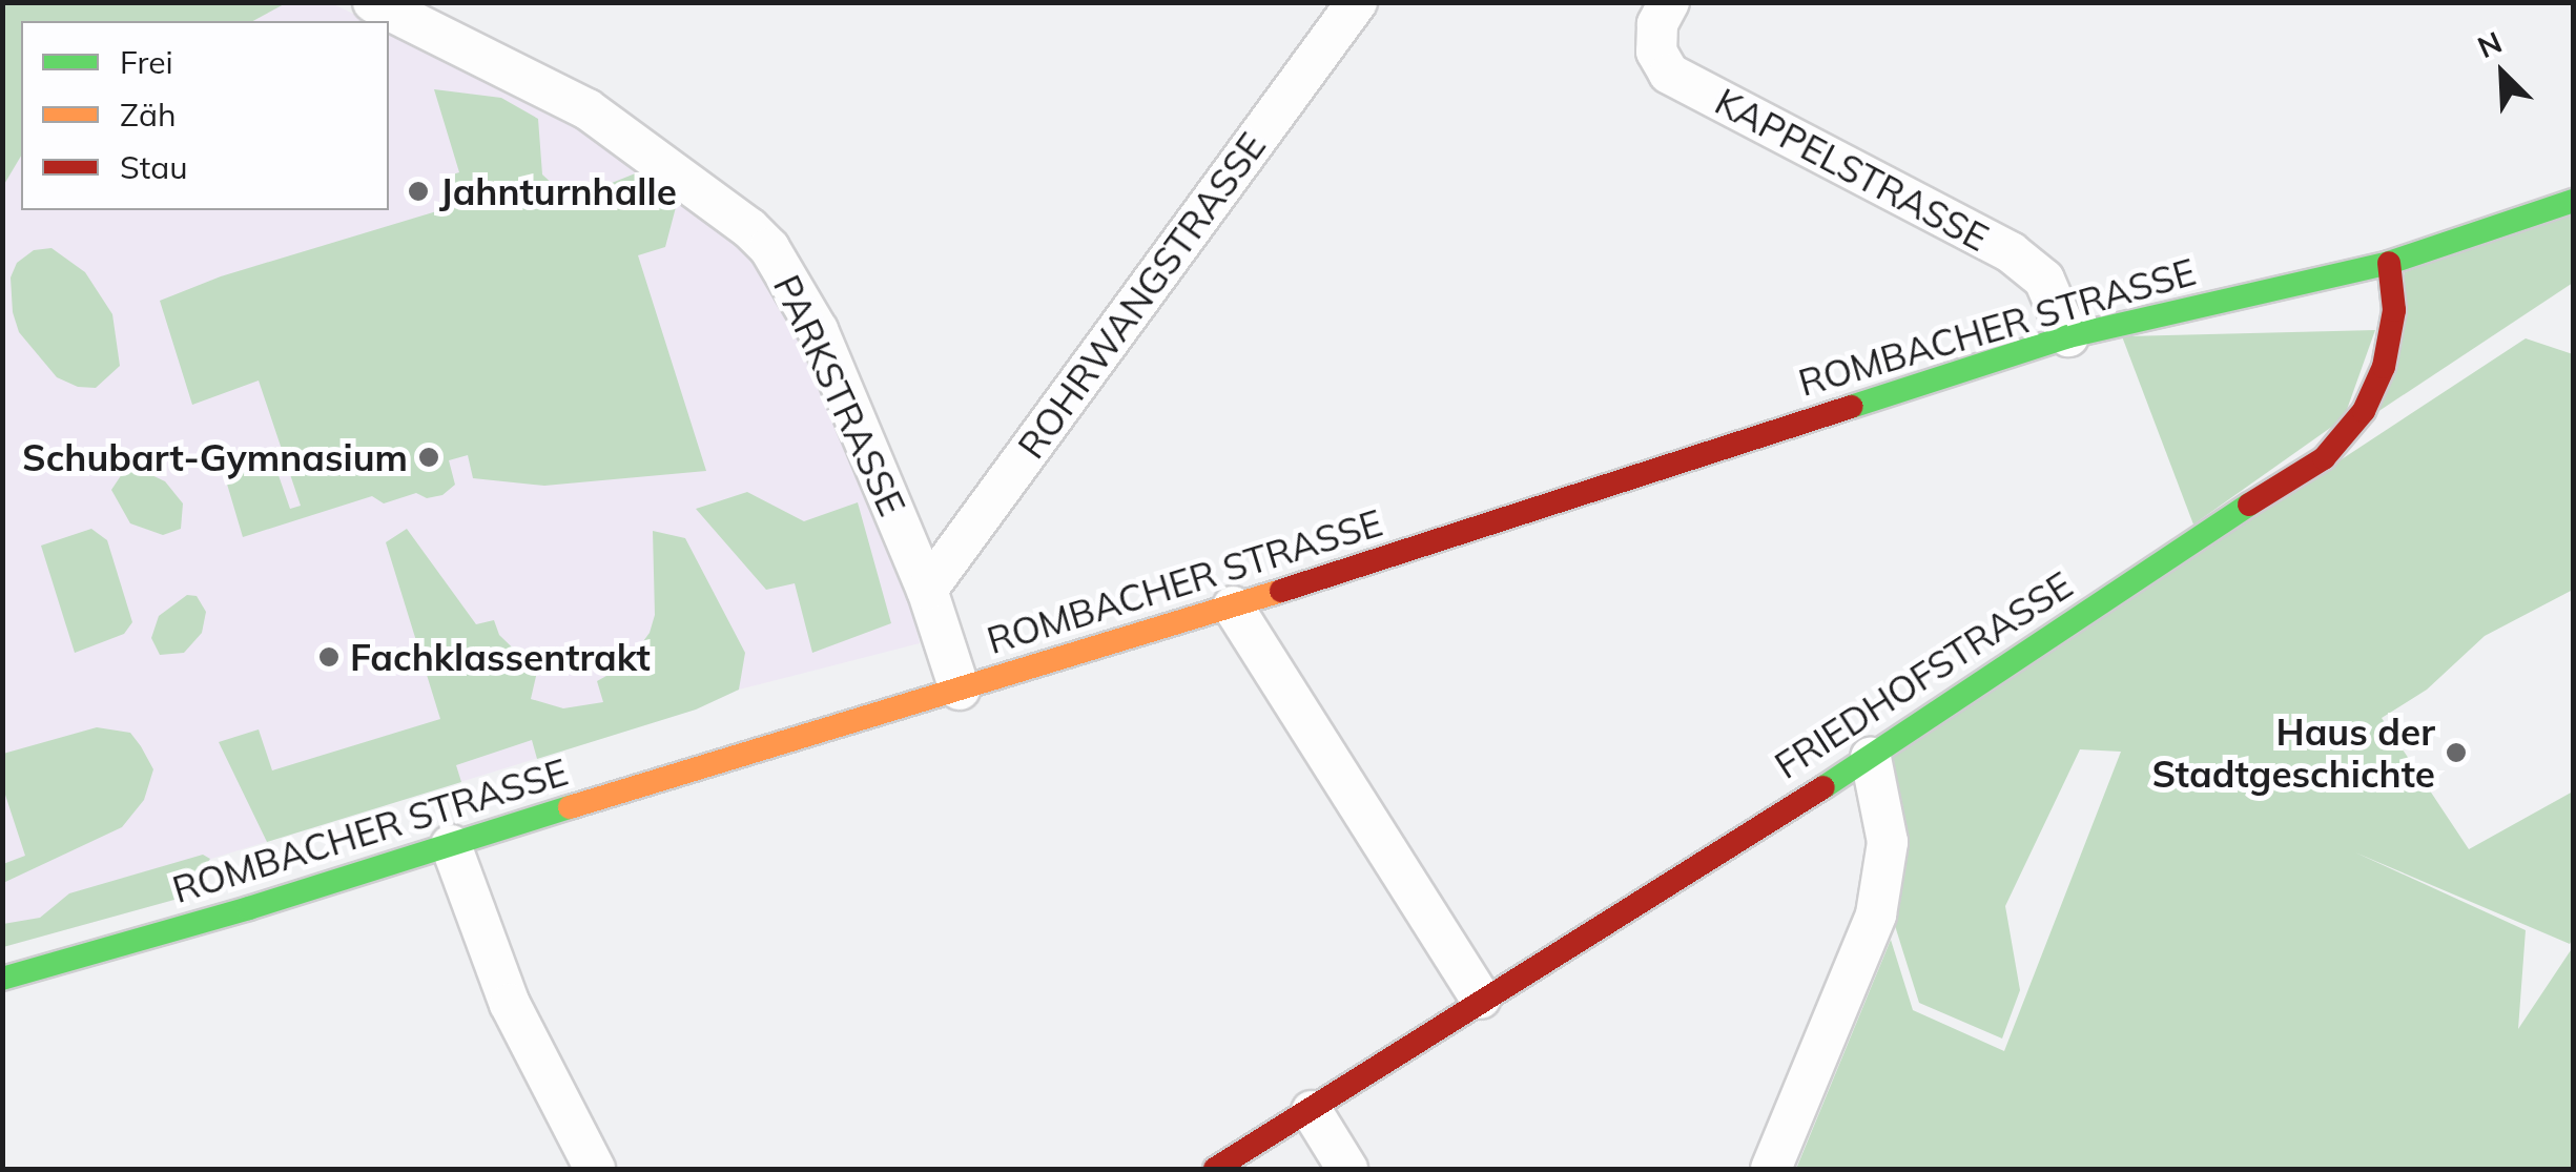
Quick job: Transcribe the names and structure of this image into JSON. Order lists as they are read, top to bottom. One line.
{"streets":{"main road":["ROMBACHER STRASSE","FRIEDHOFSTRASSE"],"street":["KAPPELSTRASSE","ROHRWANGSTRASSE","PARKSTRASSE"]},"crossings":[["KAPPELSTRASSE","ROMBACHER STRASSE"],["ROHRWANGSTRASSE","PARKSTRASSE"],["ROMBACHER STRASSE","PARKSTRASSE"],["ROMBACHER STRASSE","FRIEDHOFSTRASSE"]],"places":["Jahnturnhalle","Schubart-Gymnasium","Fachklassentrakt","Haus der Stadtgeschichte"],"legend":["Frei","Zäh","Stau"],"north":"top left"}
